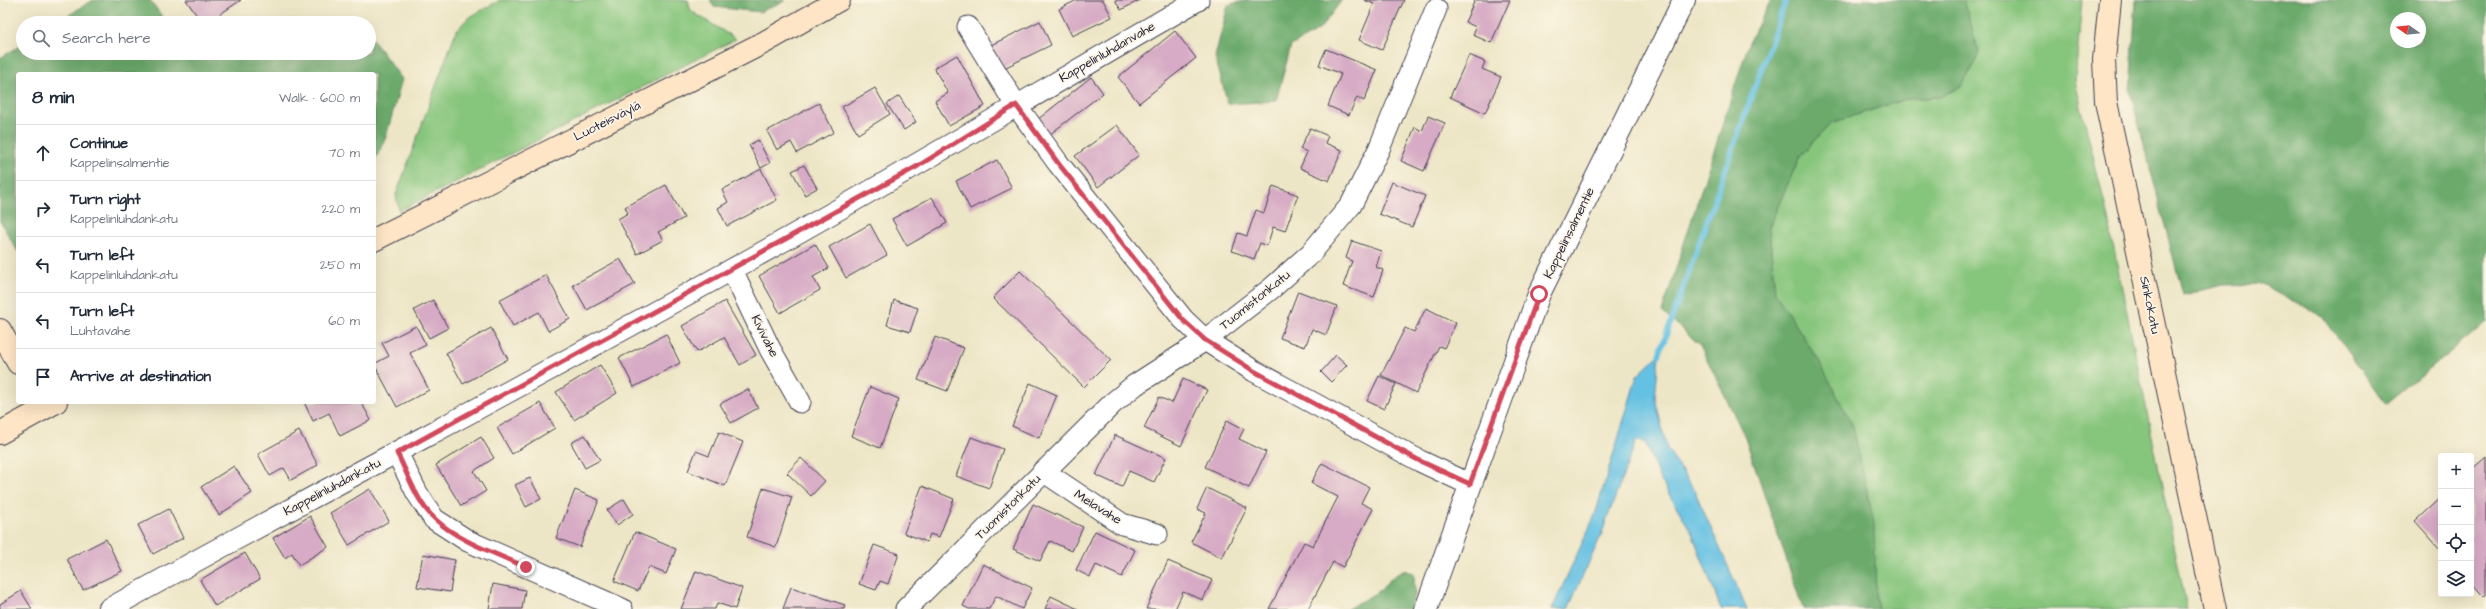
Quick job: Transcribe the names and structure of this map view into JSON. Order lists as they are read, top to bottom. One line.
{"streets":{"main road":["Luoteisväylä","Sinkokatu"],"street":["Kappelinluhdanvahe","Kappelinsalmentie","Tuomistonkatu","Kivivahe","Kappelinluhdankatu","Melavahe"]},"crossings":[["Kappelinluhdanvahe","Kappelinluhdankatu"],["Tuomistonkatu","Melavahe"],["Kivivahe","Kappelinluhdankatu"]],"north":"left","page":{"search":"Search here","heading":["8 min","Walk · 600 m"],"list":[["Continue","Kappelinsalmentie","70 m"],["Turn right","Kappelinluhdankatu","220 m"],["Turn left","Kappelinluhdankatu","250 m"],["Turn left","Luhtavahe","60 m"],"Arrive at destination"],"map_buttons":["+","−"]}}
